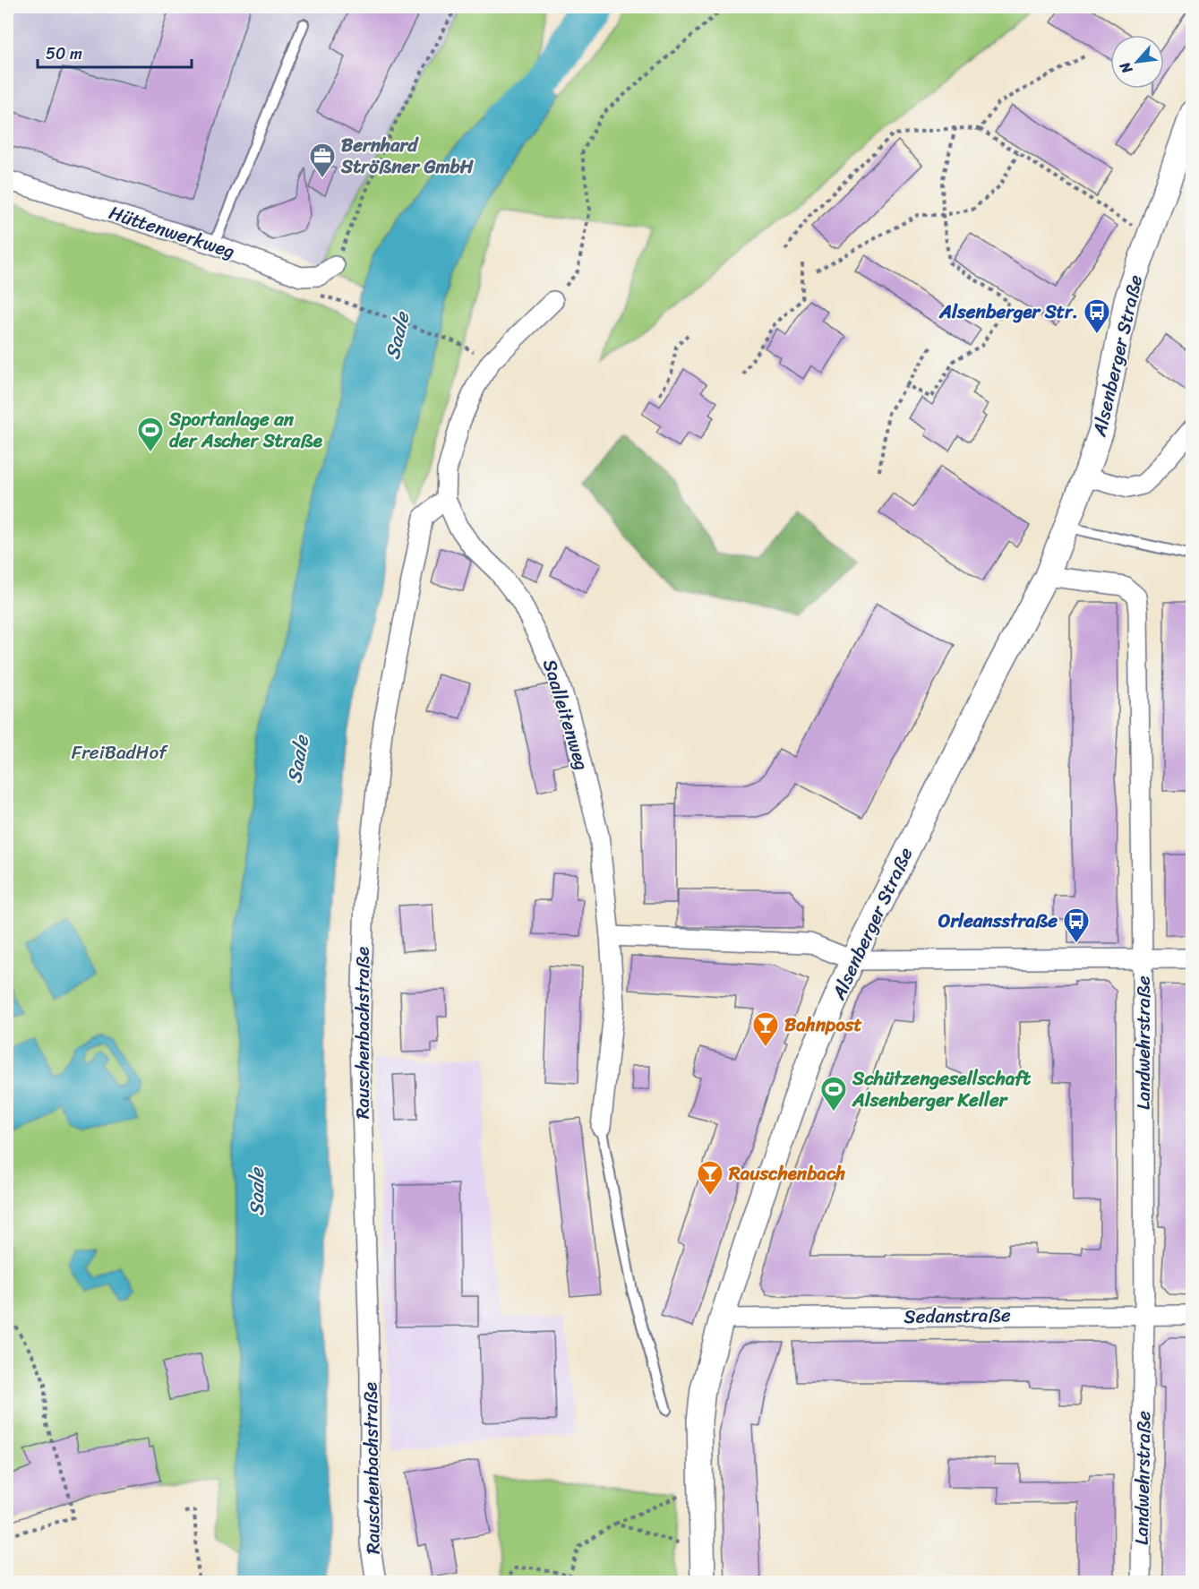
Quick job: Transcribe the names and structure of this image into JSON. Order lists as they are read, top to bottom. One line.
{"streets":{"street":["Hüttenwerkweg","Alsenberger Straße","Saalleitenweg","Rauschenbachstraße","Landwehrstraße","Sedanstraße"]},"crossings":[["Alsenberger Straße","Landwehrstraße"],["Alsenberger Straße","Sedanstraße"],["Saalleitenweg","Rauschenbachstraße"],["Landwehrstraße","Sedanstraße"]],"water":["Saale"],"parks":["FreiBadHof"],"places":{"office":["Bernhard Strößner GmbH"],"bus stop":["Alsenberger Str.","Orleansstraße"],"sports":["Sportanlage an der Ascher Straße","Schützengesellschaft Alsenberger Keller"],"bar":["Bahnpost","Rauschenbach"]},"scale_bar":"50 m","north":"bottom left"}
